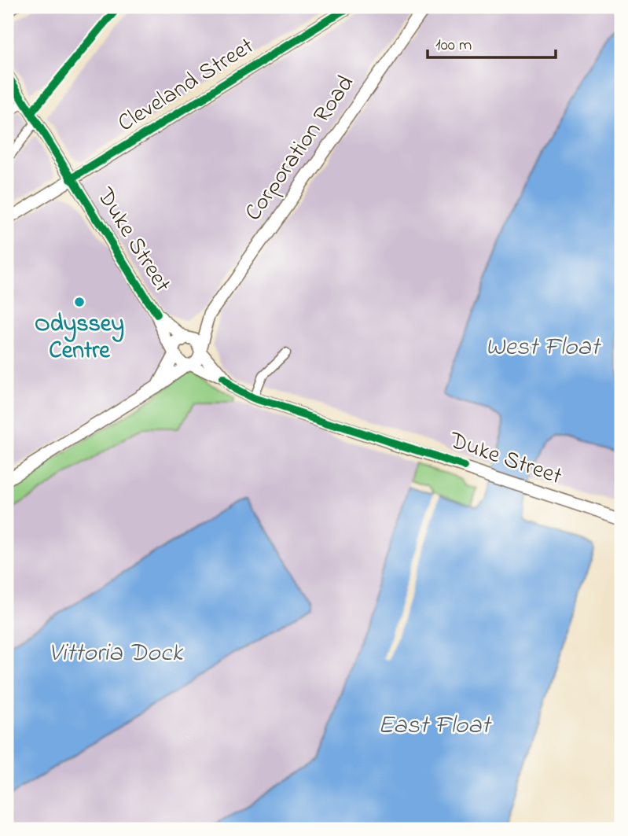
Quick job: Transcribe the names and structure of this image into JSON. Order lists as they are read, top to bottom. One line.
{"streets":{"main road":["Cleveland Street","Corporation Road","Duke Street"]},"crossings":[["Cleveland Street","Duke Street"],["Corporation Road","Duke Street"]],"water":["West Float","Vittoria Dock","East Float"],"places":["Odyssey Centre"],"scale_bar":"100 m"}
